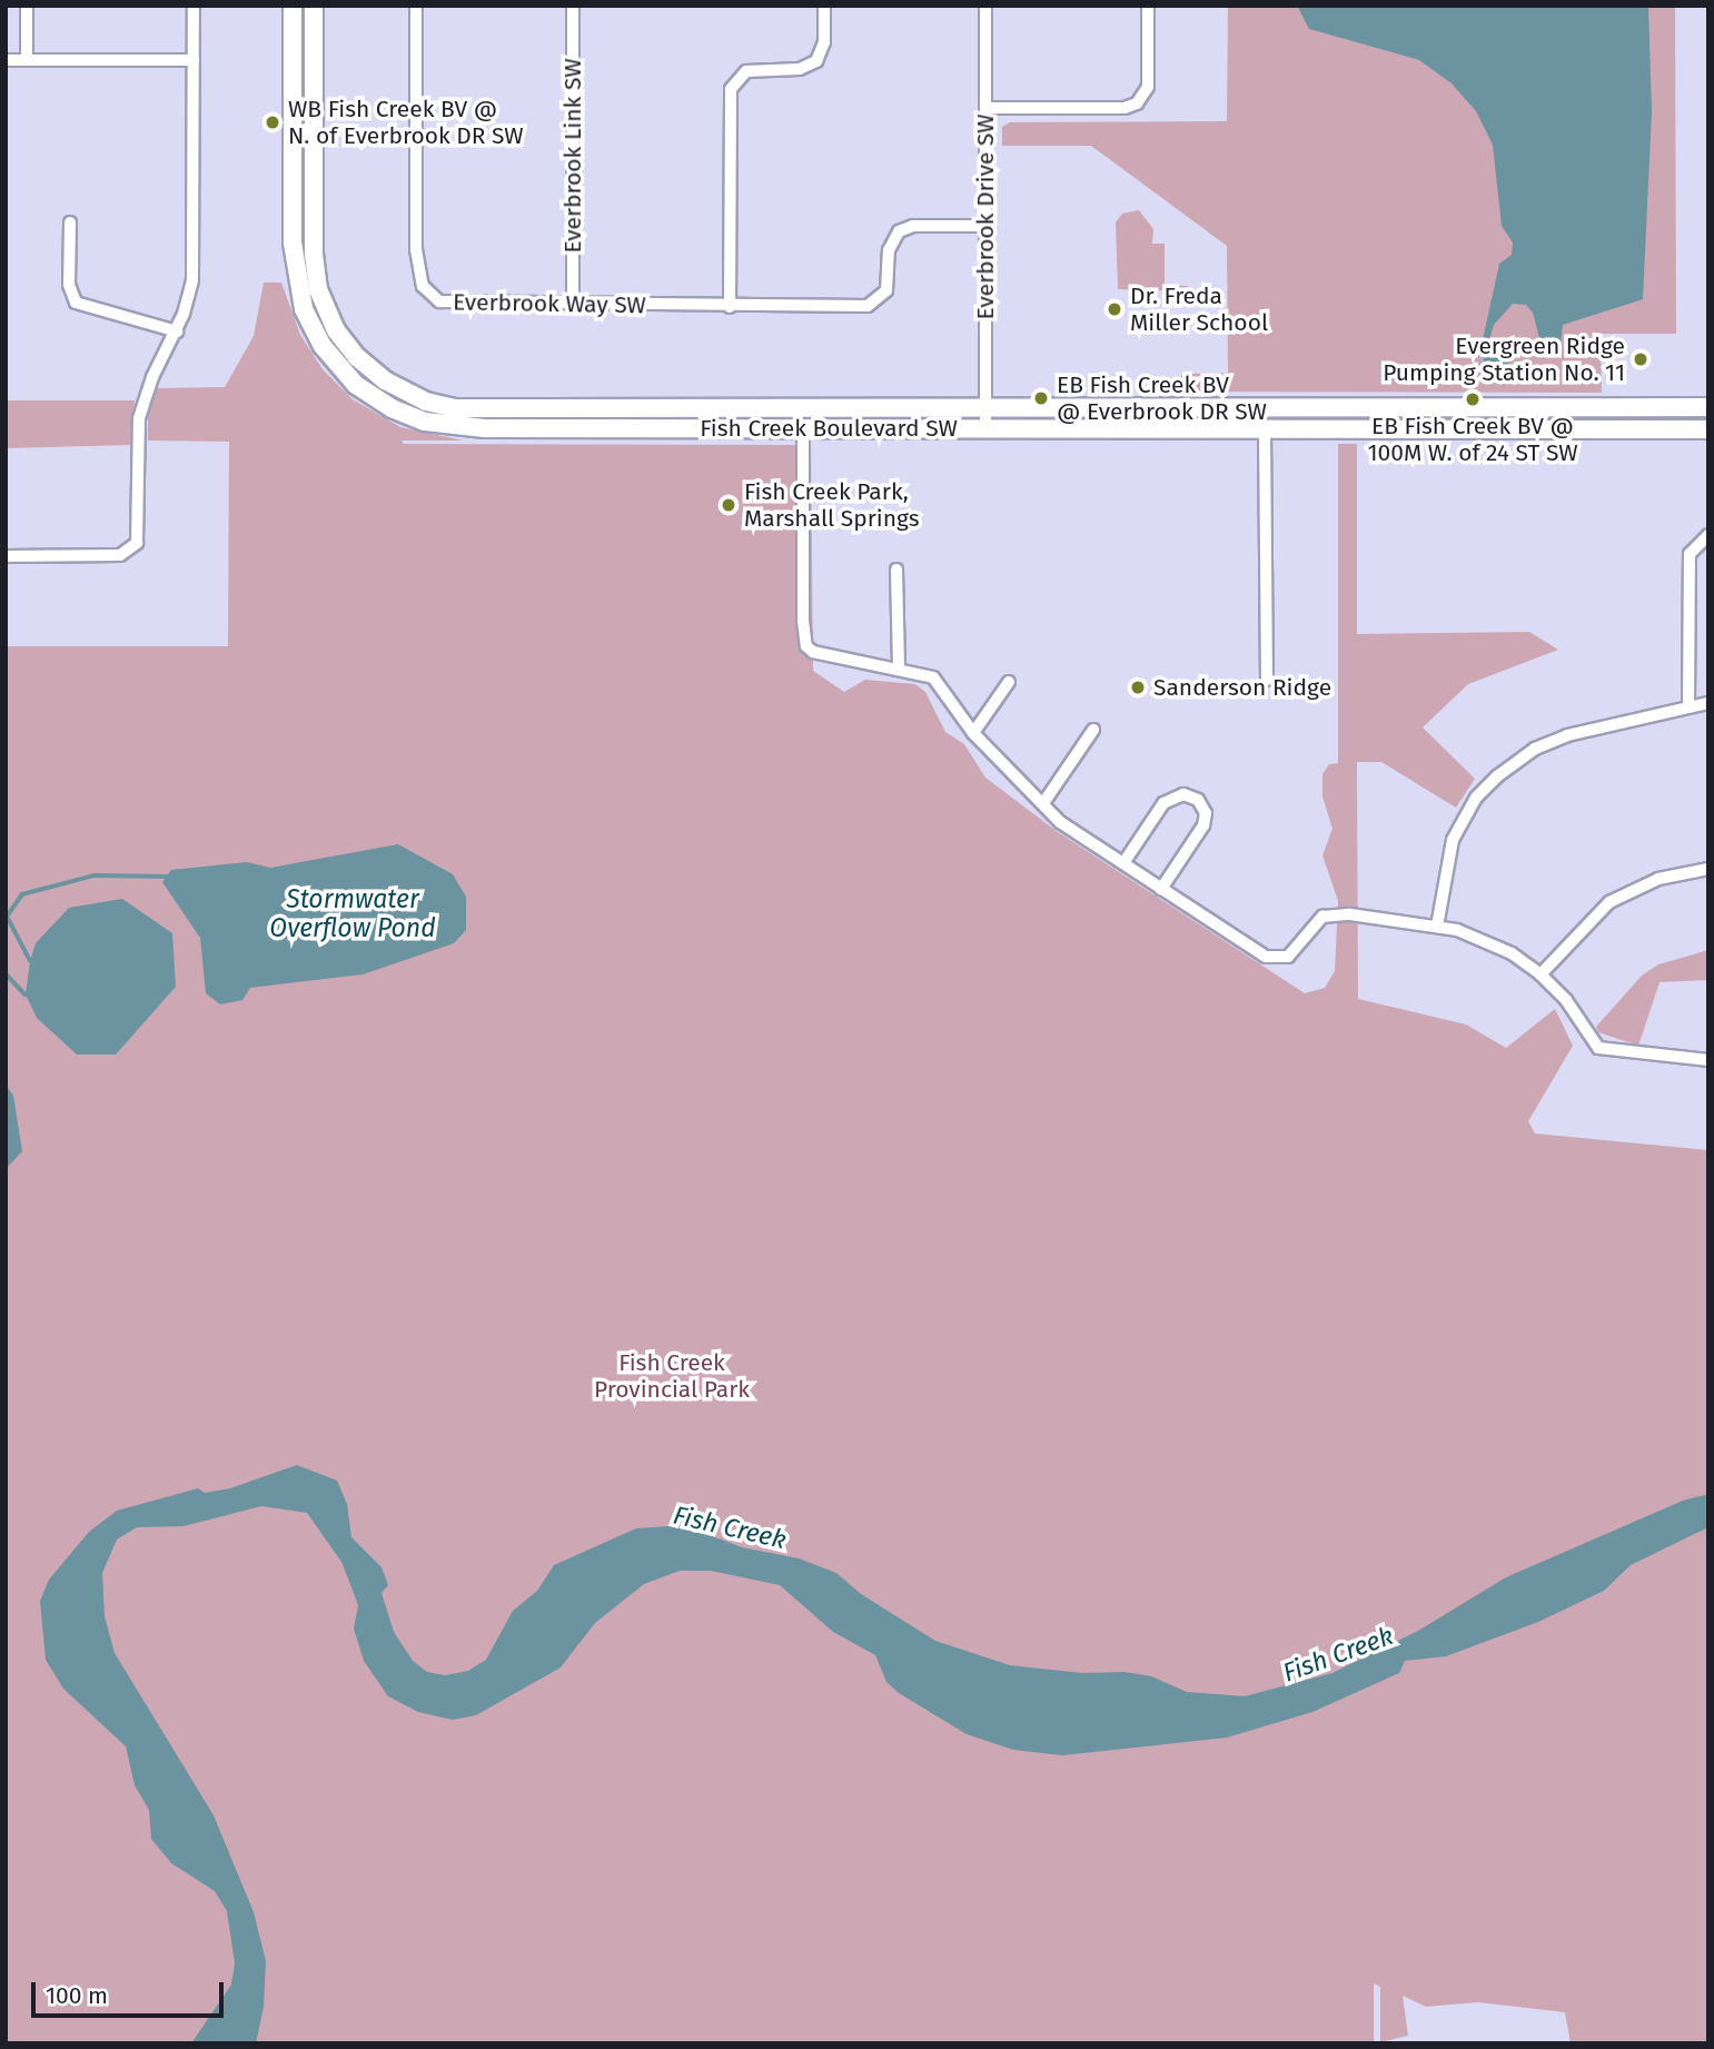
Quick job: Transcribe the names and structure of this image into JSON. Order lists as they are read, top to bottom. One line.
{"streets":{"main road":["Fish Creek Boulevard SW"],"street":["Everbrook Link SW","Everbrook Drive SW","Everbrook Way SW"]},"crossings":[["Everbrook Link SW","Everbrook Way SW"],["Everbrook Drive SW","Everbrook Way SW"],["Everbrook Drive SW","Fish Creek Boulevard SW"]],"water":["Stormwater Overflow Pond","Fish Creek"],"parks":["Fish Creek Provincial Park"],"places":["WB Fish Creek BV @ N. of Everbrook DR SW","Dr. Freda Miller School","Evergreen Ridge Pumping Station No. 11","EB Fish Creek BV @ Everbrook DR SW","EB Fish Creek BV @ 100M W. of 24 ST SW","Fish Creek Park, Marshall Springs","Sanderson Ridge"],"scale_bar":"100 m"}
